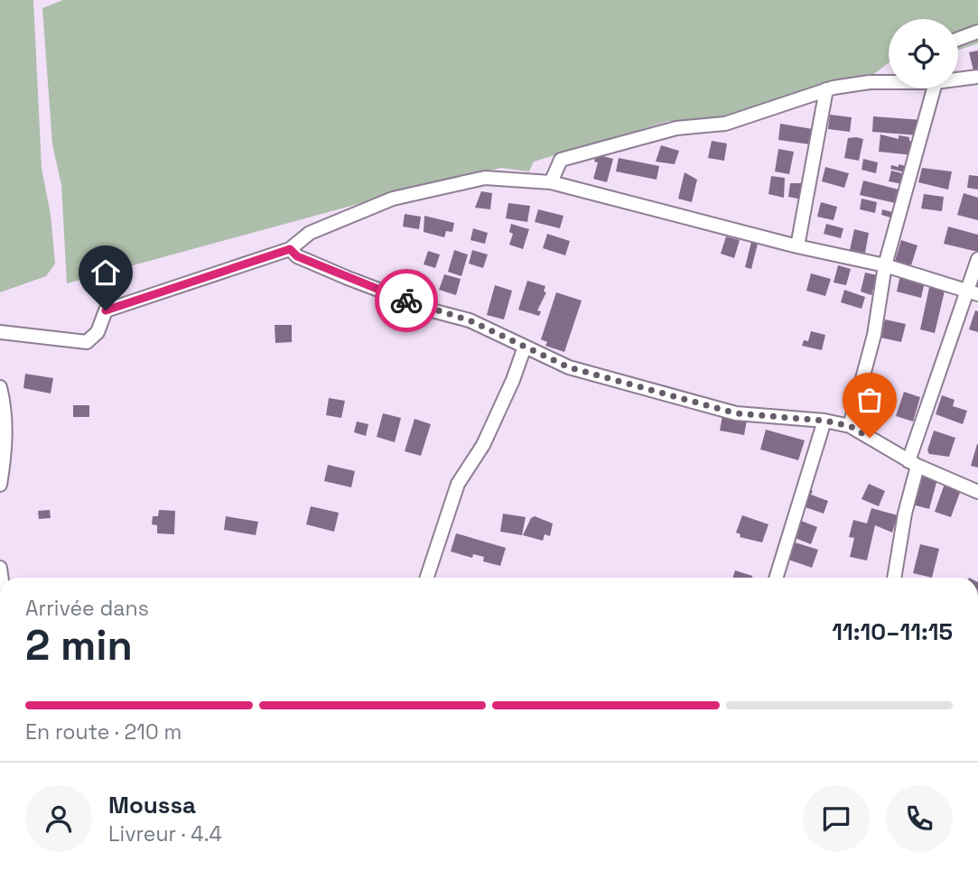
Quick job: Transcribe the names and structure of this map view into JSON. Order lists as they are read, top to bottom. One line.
{"page":{"heading":["2 min","Arrivée dans","11:10–11:15"],"panel":["Moussa","Livreur · 4.4"],"bar":"En route · 210 m"}}
